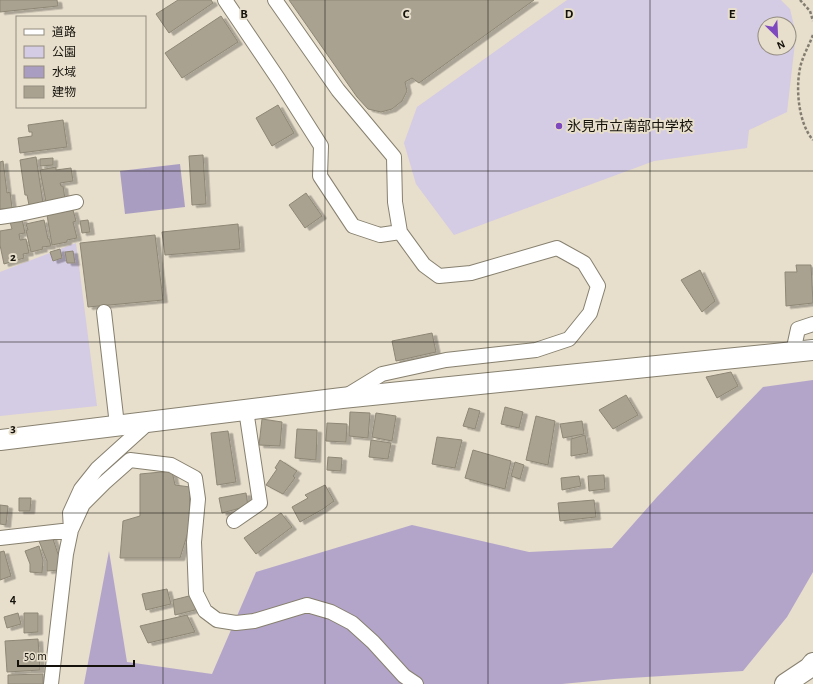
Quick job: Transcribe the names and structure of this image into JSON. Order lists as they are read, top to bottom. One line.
{"places":["氷見市立南部中学校"],"legend":["道路","公園","水域","建物"],"scale_bar":"50 m","north":"bottom right","grid":{"columns":["B","C","D","E"],"rows":["2","3","4"]}}
